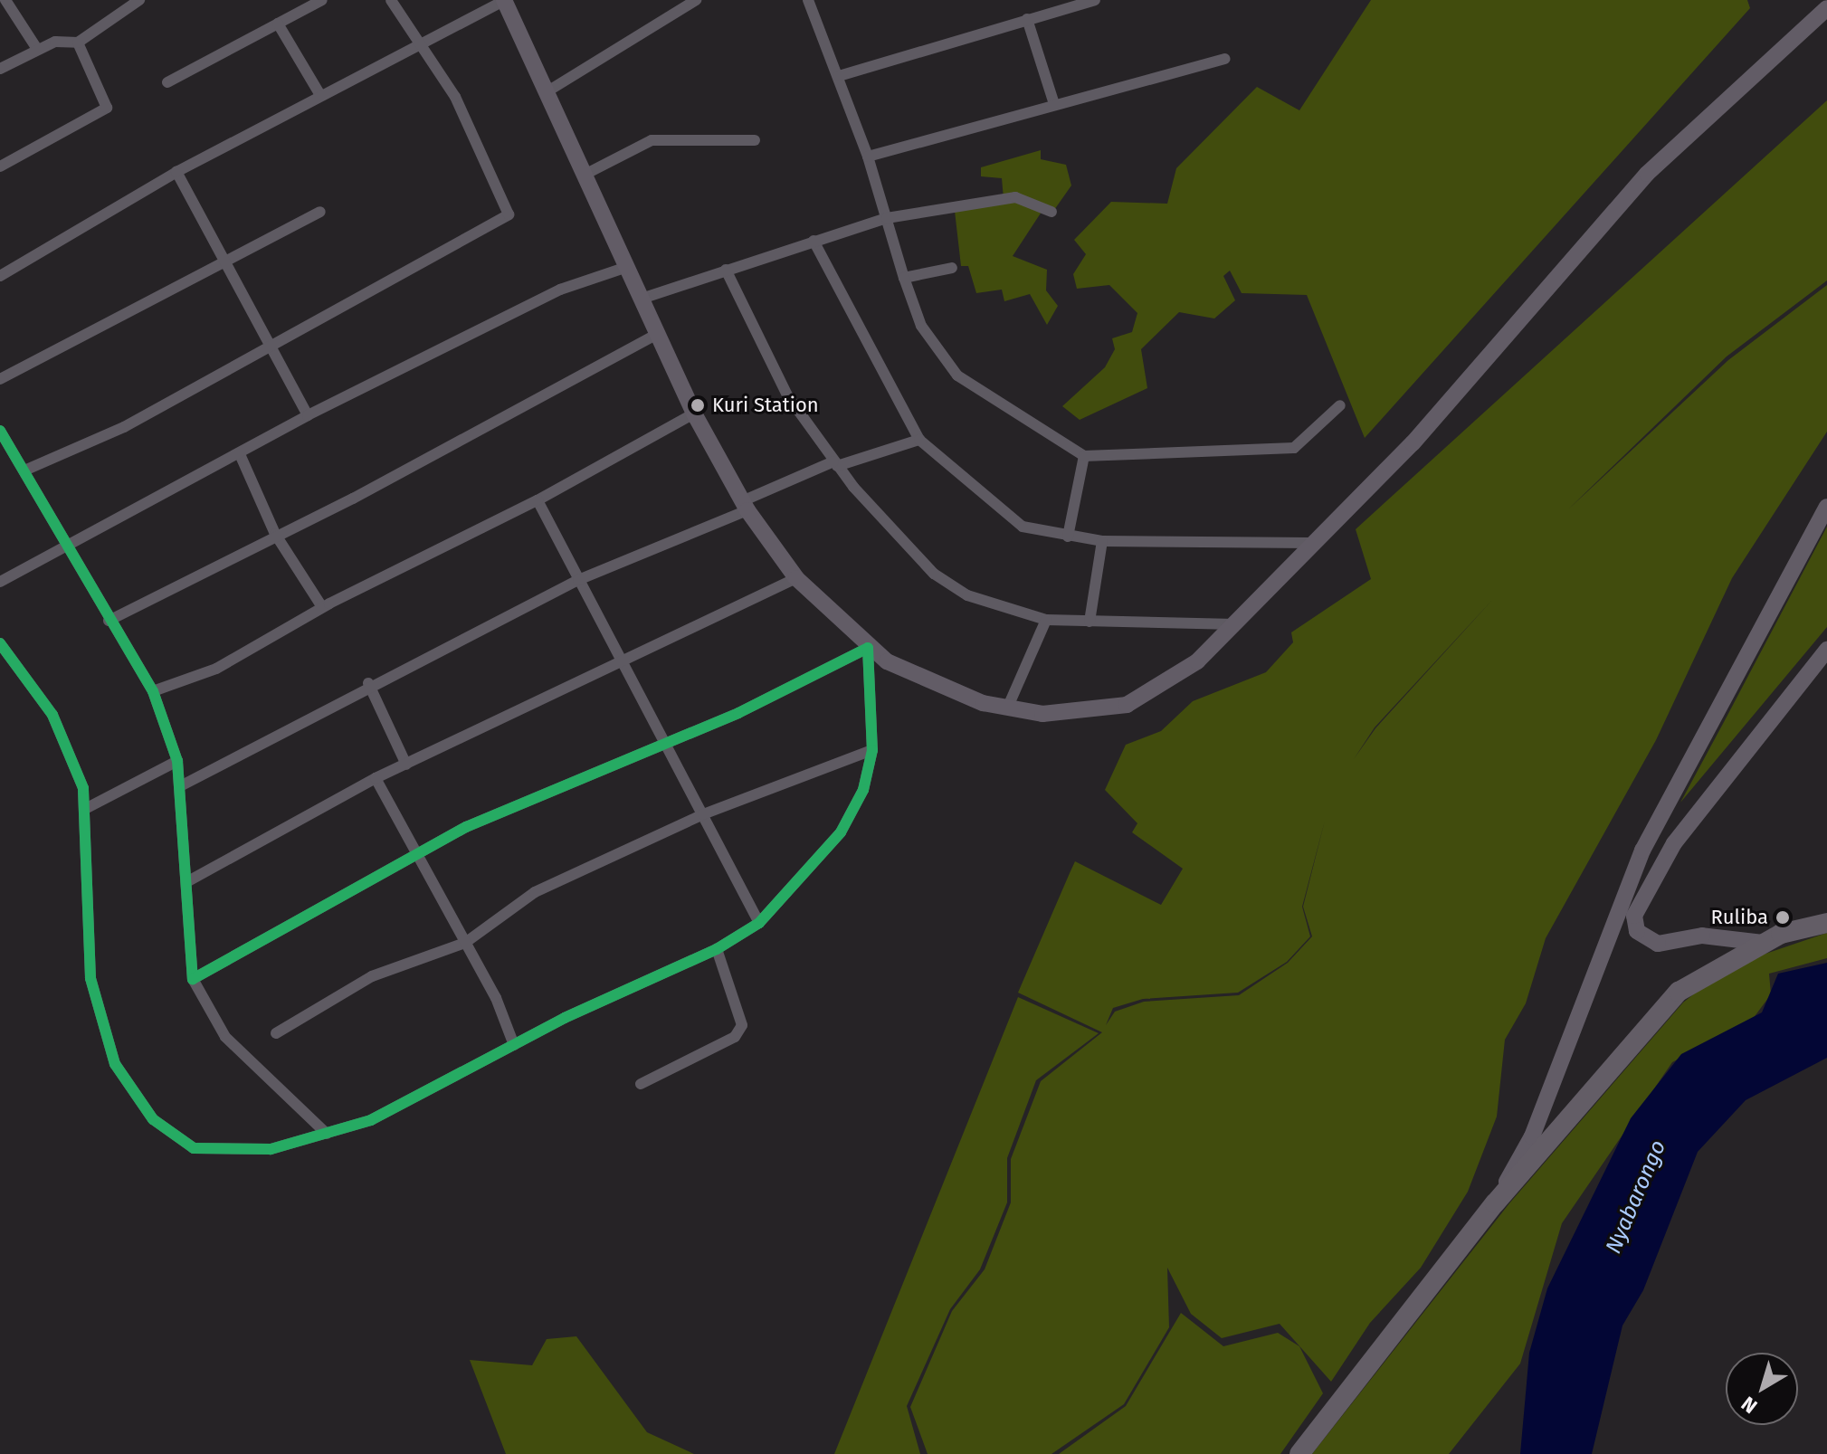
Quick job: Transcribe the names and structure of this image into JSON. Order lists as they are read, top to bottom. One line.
{"water":["Nyabarongo"],"places":["Kuri Station","Ruliba"],"north":"bottom left"}
